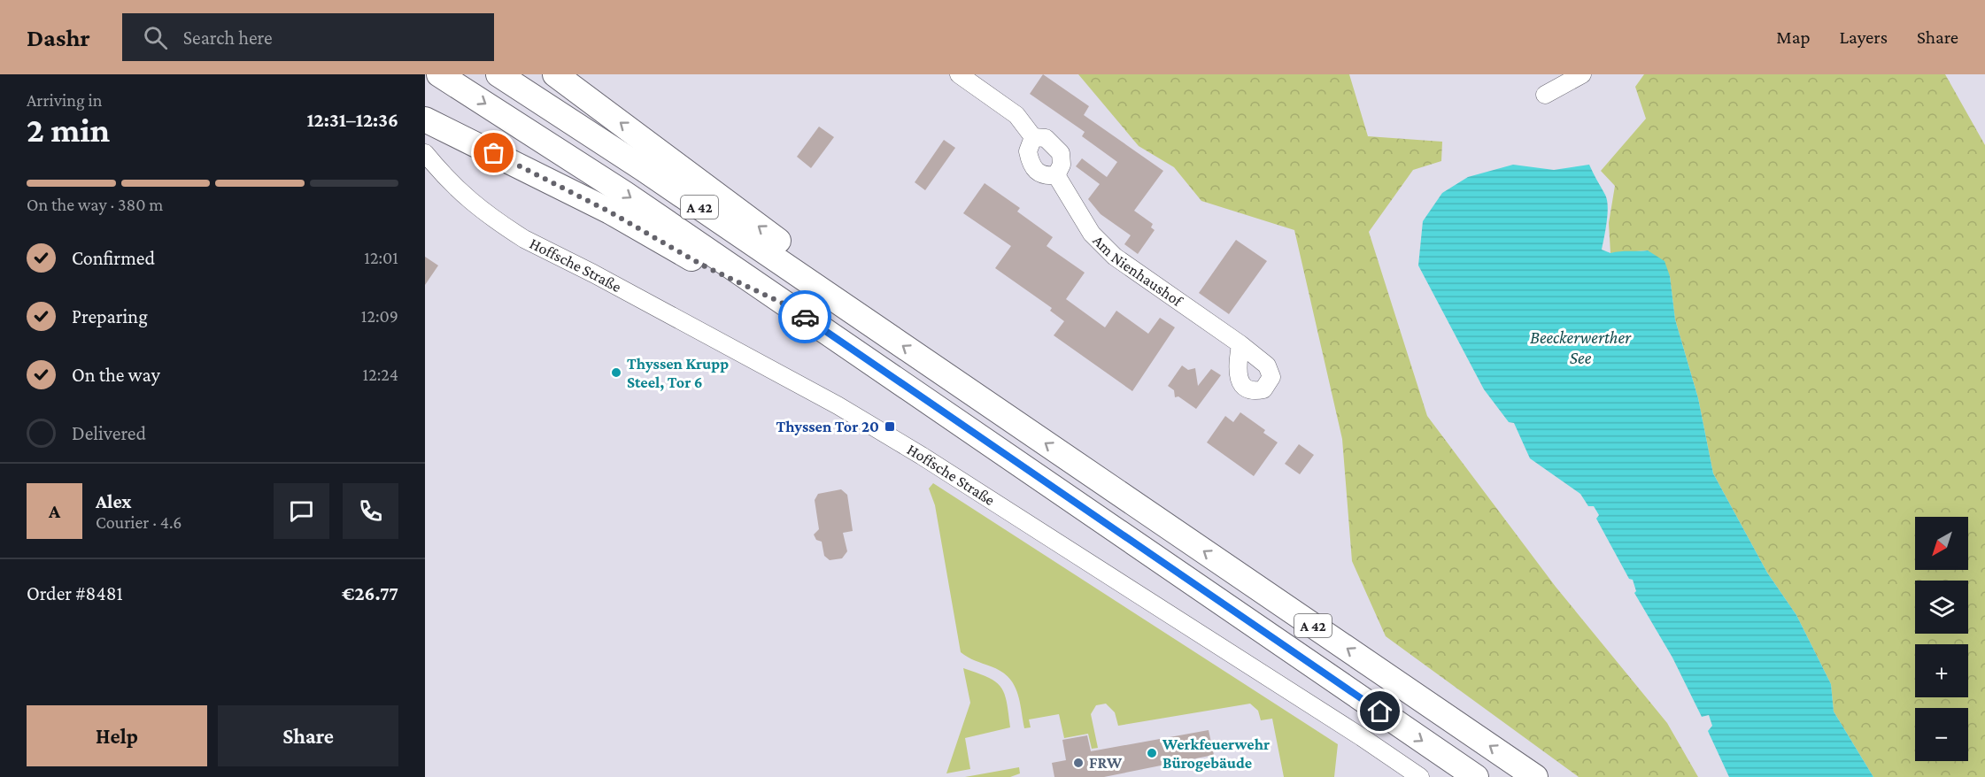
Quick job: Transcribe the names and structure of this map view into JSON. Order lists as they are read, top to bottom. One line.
{"streets":{"highway":["A 42"],"street":["Hoffsche Straße","Am Nienhaushof"]},"water":["Beeckerwerther See"],"places":{"other":["Thyssen Krupp Steel, Tor 6","Werkfeuerwehr Bürogebäude","FRW"],"transit":["Thyssen Tor 20"]},"north":"bottom left","page":{"header":"Dashr","search":"Search here","nav":["Map","Layers","Share"],"heading":["2 min","Arriving in","12:31–12:36"],"panel":["Alex","Courier · 4.6","Order #8481","€26.77"],"bar":"On the way · 380 m","list":[["Confirmed","12:01"],["Preparing","12:09"],["On the way","12:24"],"Delivered"],"round":"A","map_buttons":["+","−"],"buttons":["Help","Share"]}}
